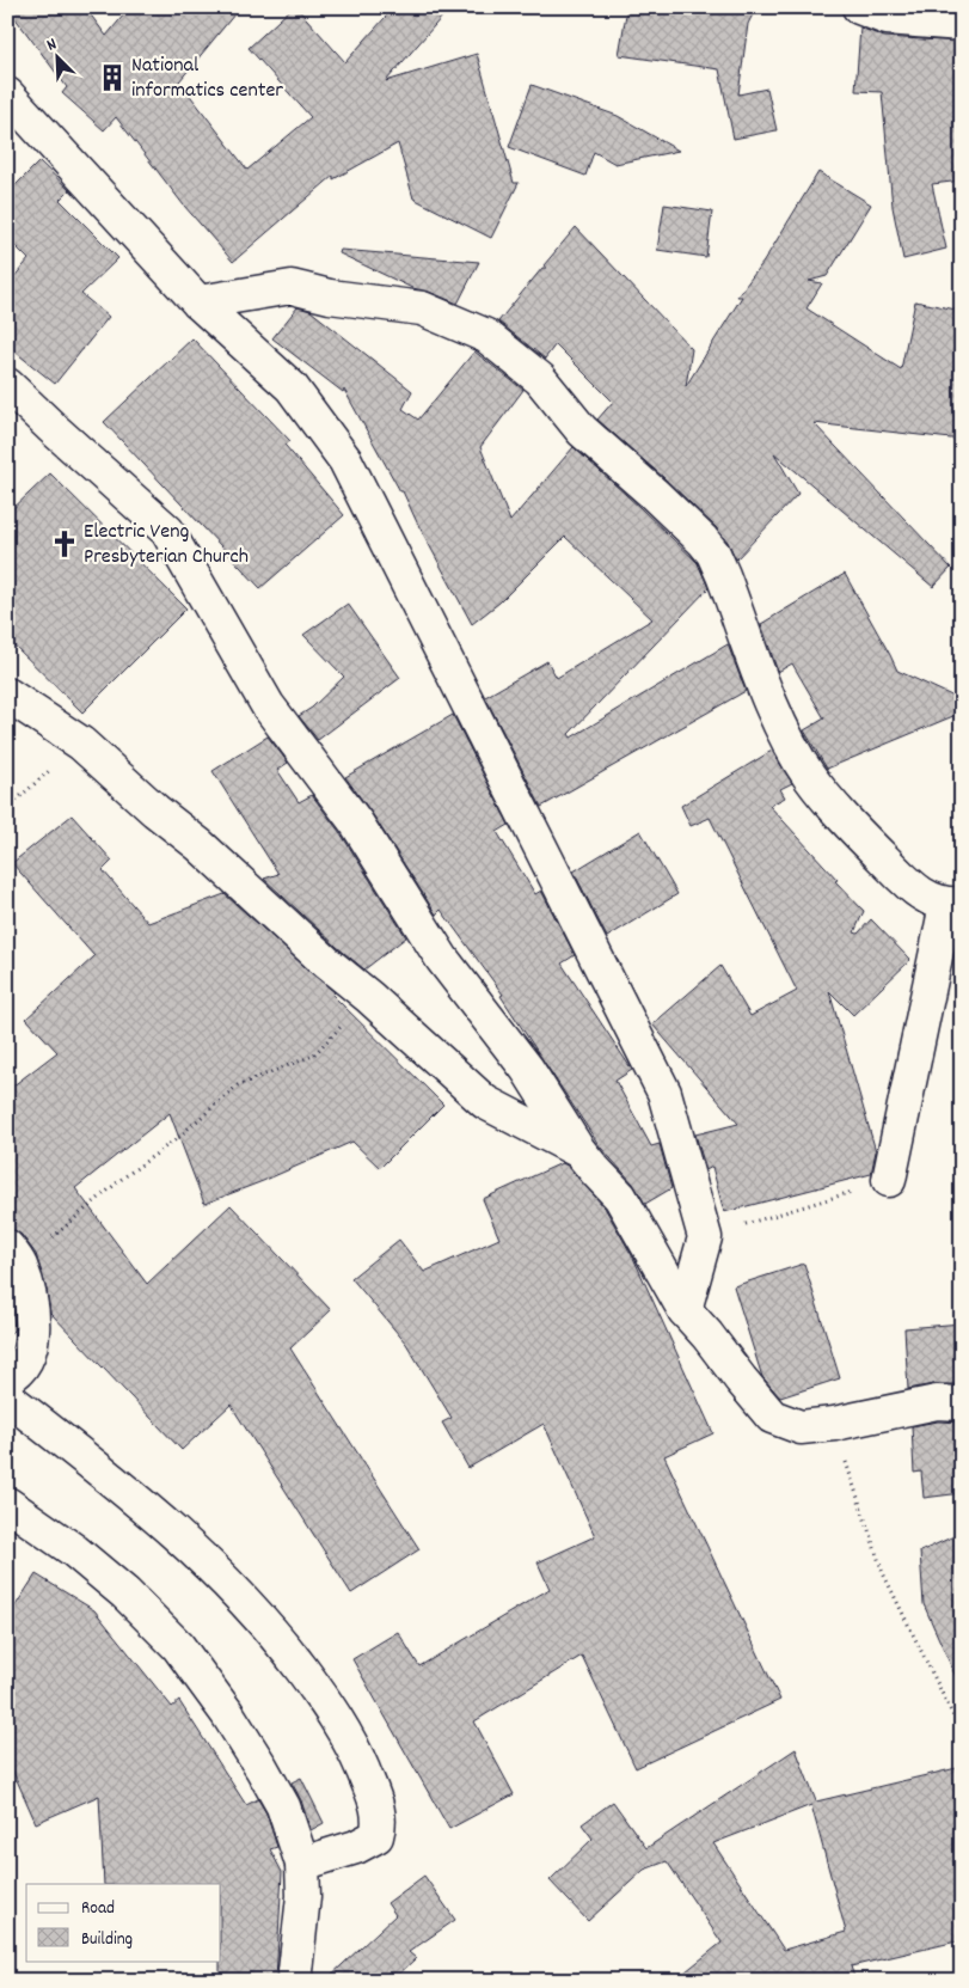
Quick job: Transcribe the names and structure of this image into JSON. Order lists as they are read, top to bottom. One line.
{"places":{"building":["National informatics center"],"church":["Electric Veng Presbyterian Church"]},"legend":["Road","Building"],"north":"top left"}
